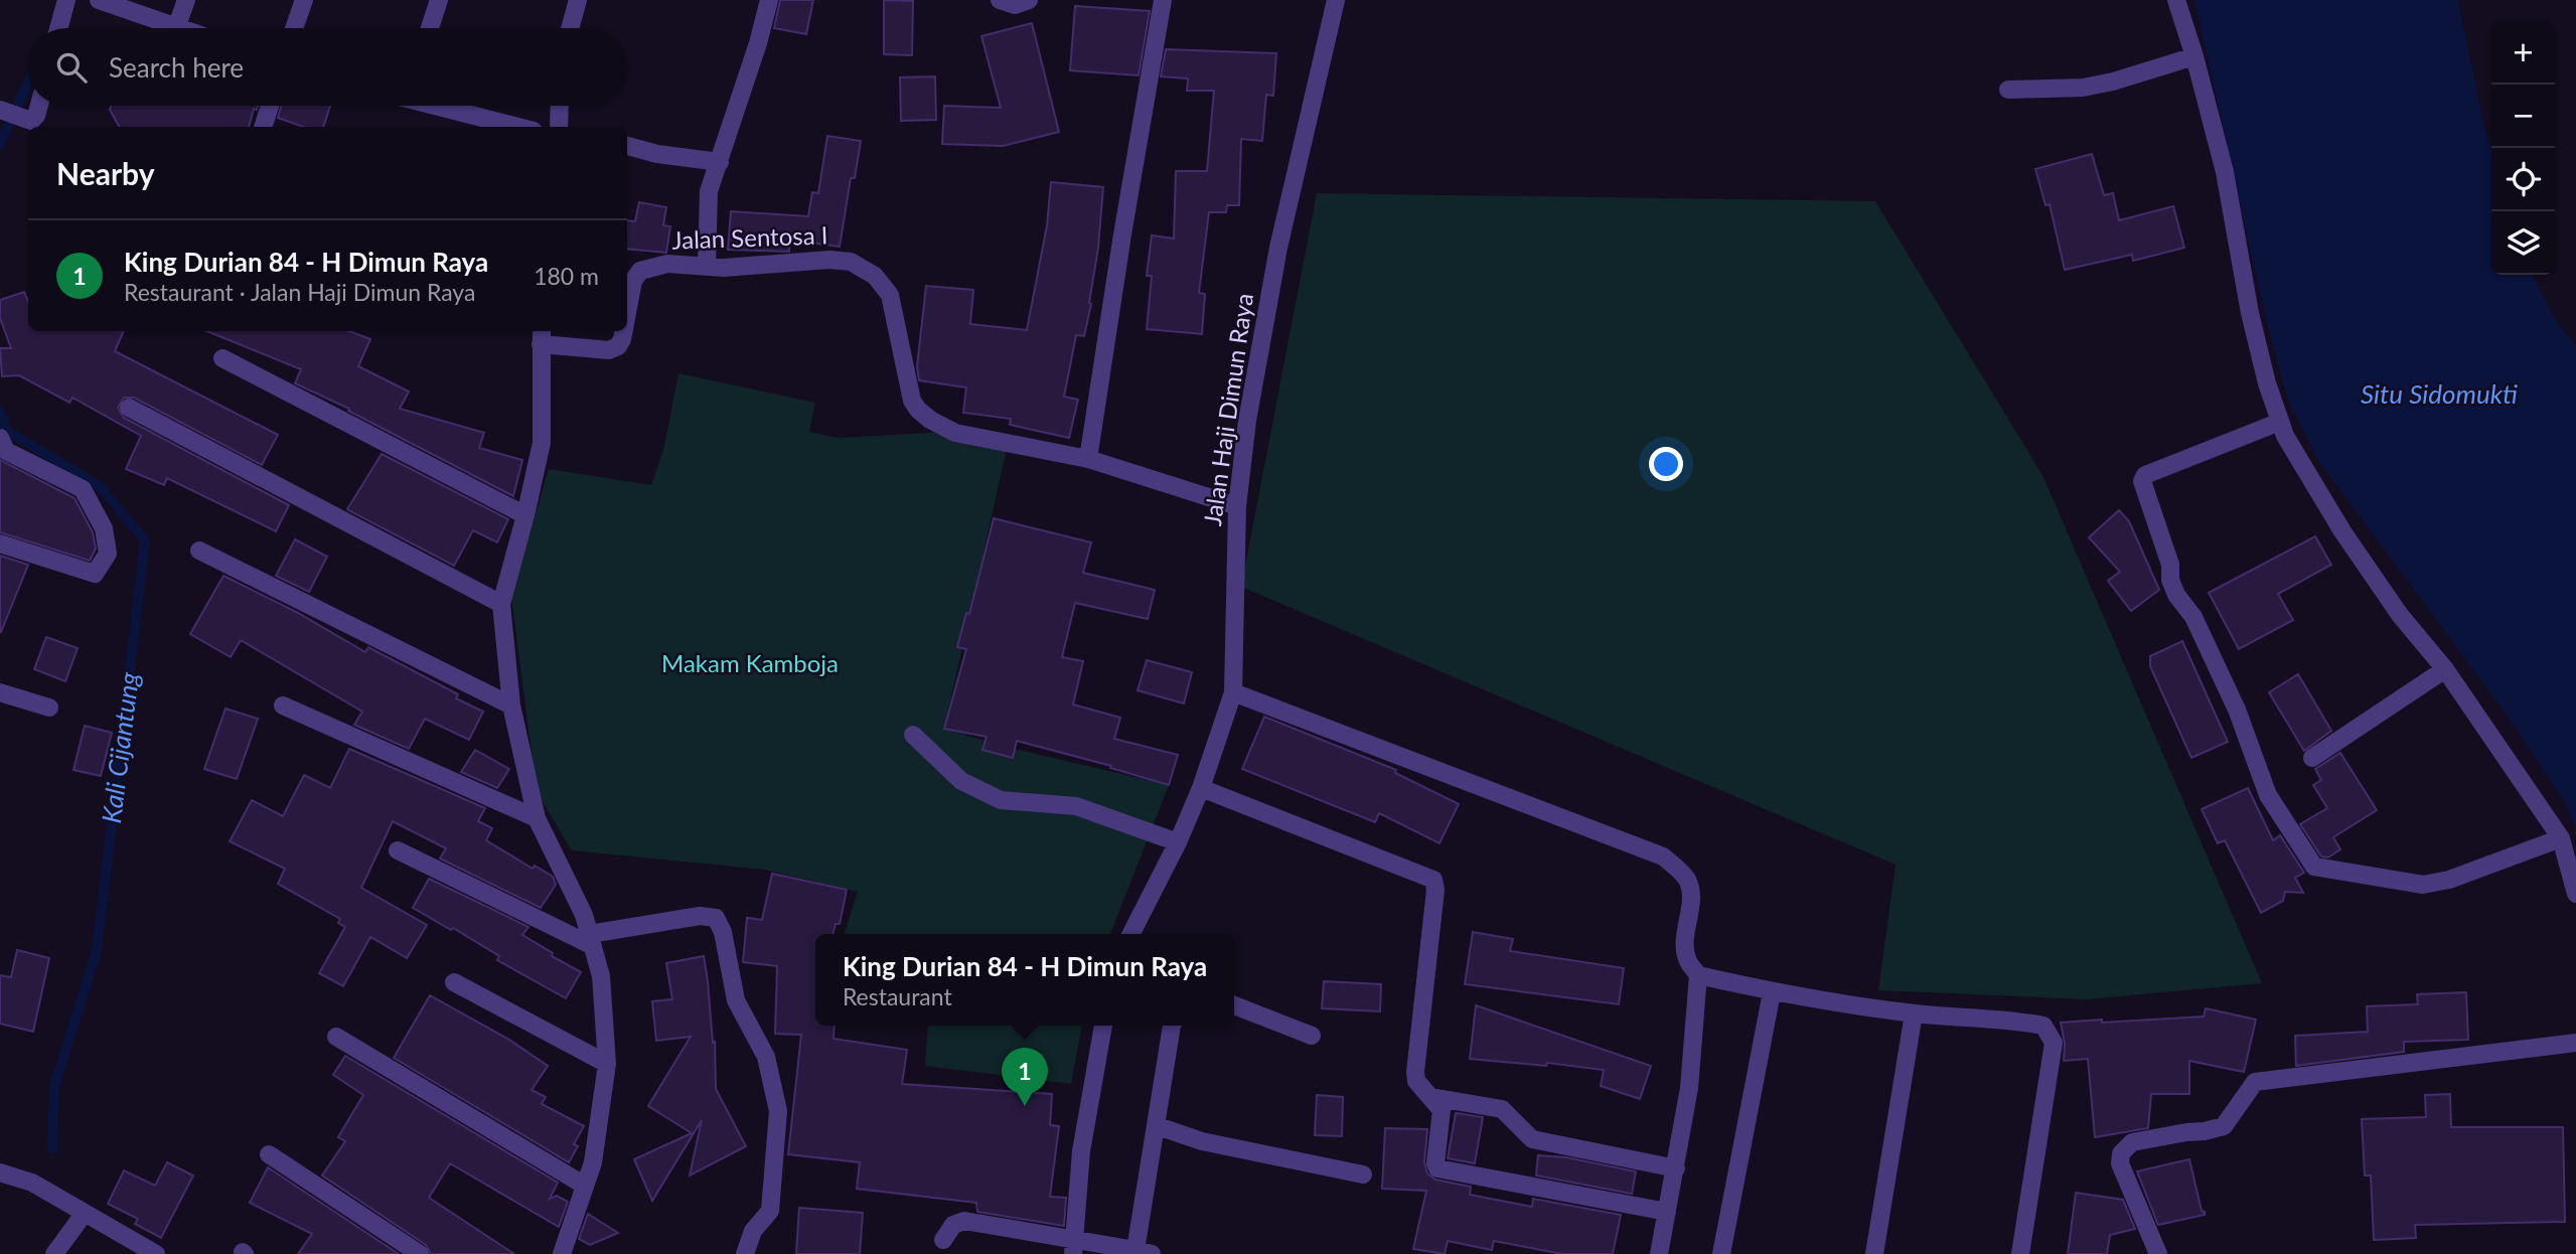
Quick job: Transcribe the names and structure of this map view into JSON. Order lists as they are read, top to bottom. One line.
{"streets":{"street":["Jalan Sentosa I","Jalan Haji Dimun Raya"]},"crossings":[["Jalan Sentosa I","Jalan Haji Dimun Raya"]],"water":["Situ Sidomukti","Kali Cijantung"],"parks":["Makam Kamboja"],"page":{"map_buttons":["+","−"],"search":"Search here","heading":"Nearby","list":[{"mark":"1","name":"King Durian 84 - H Dimun Raya","note":"Restaurant · Jalan Haji Dimun Raya","value":"180 m"}],"popup":["King Durian 84 - H Dimun Raya","Restaurant"],"pins":"1"}}
